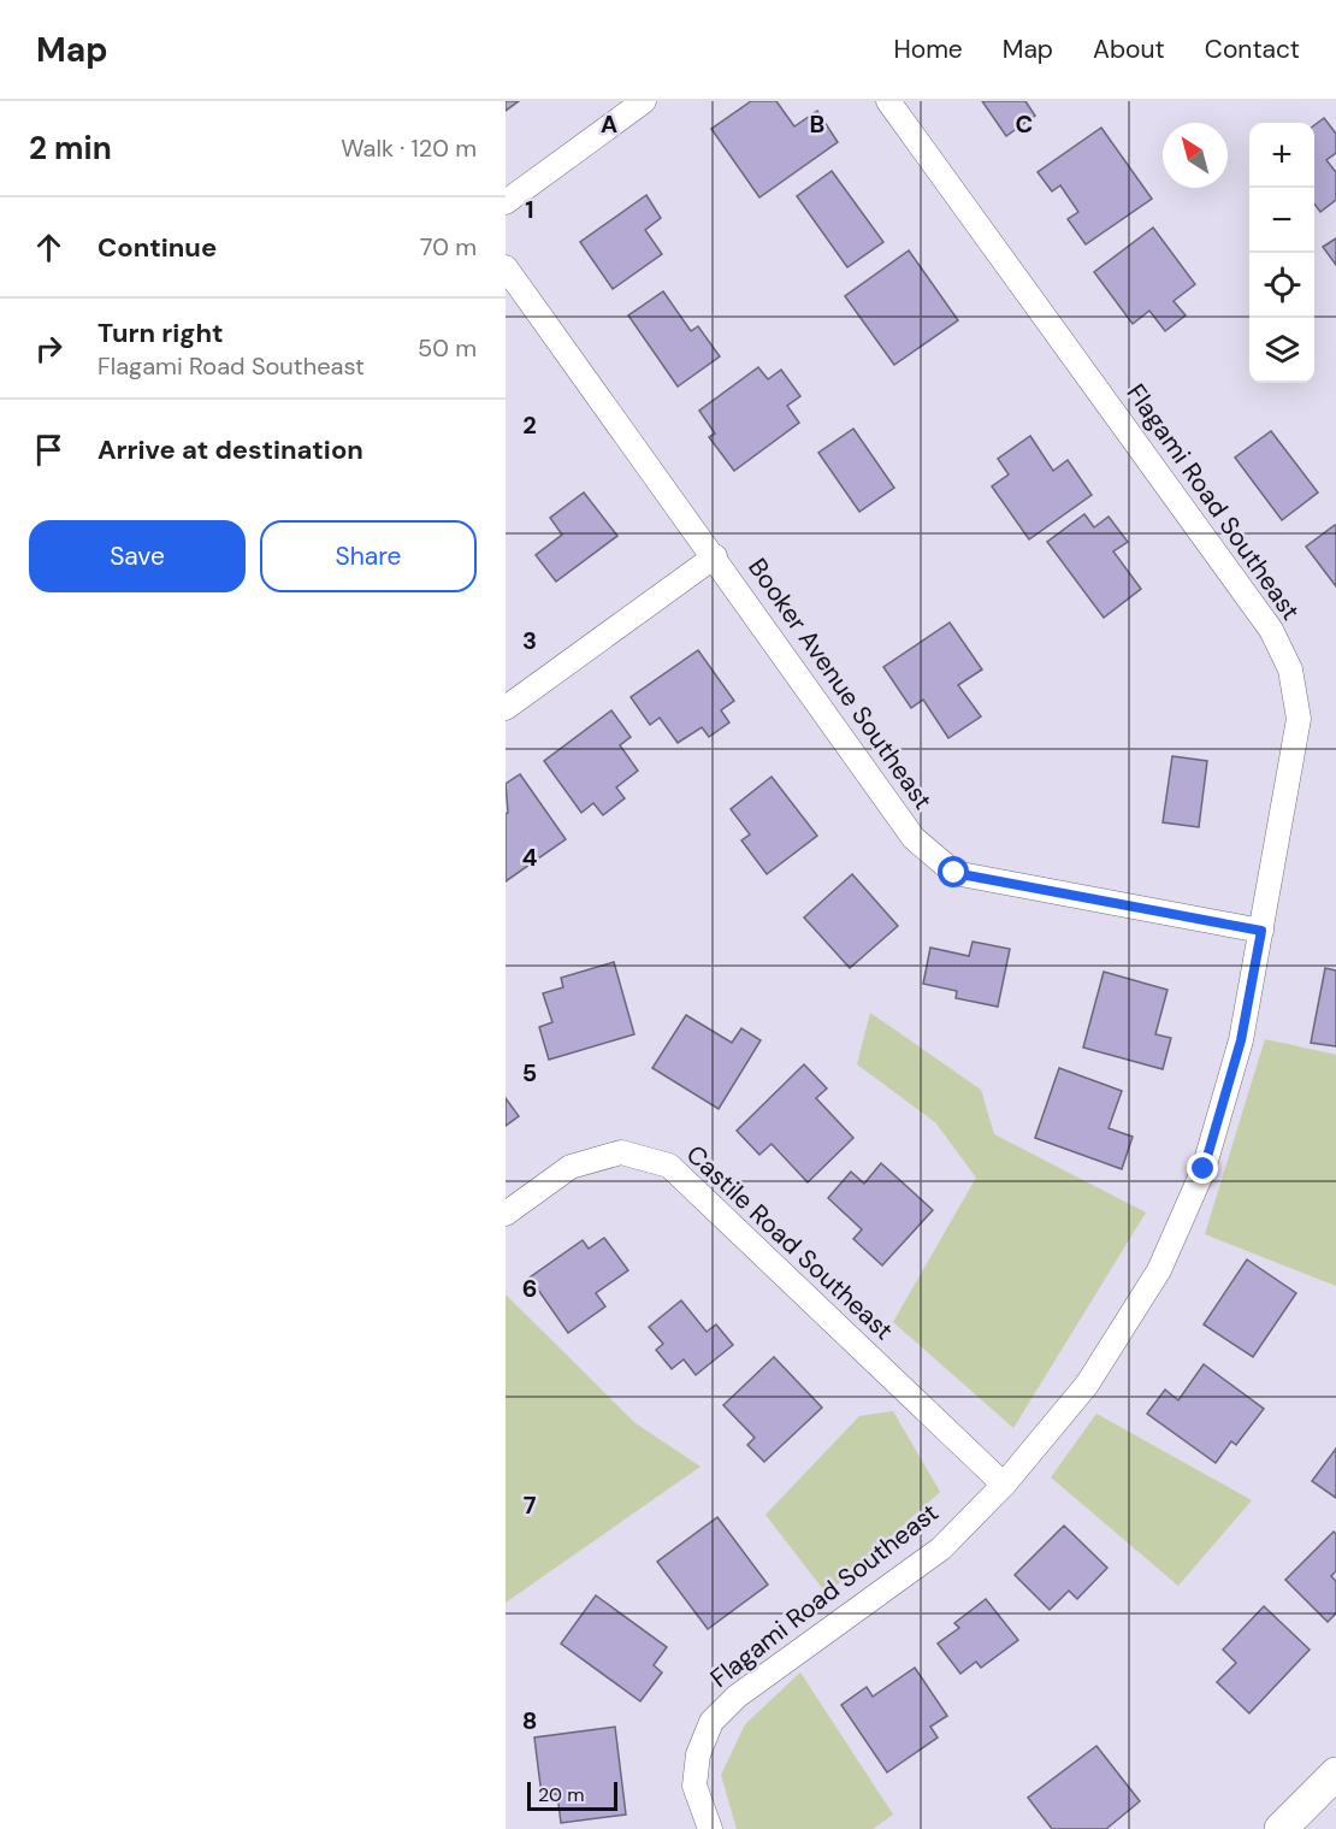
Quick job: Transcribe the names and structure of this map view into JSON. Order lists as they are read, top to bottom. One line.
{"streets":{"street":["Flagami Road Southeast","Booker Avenue Southeast","Castile Road Southeast"]},"crossings":[["Flagami Road Southeast","Booker Avenue Southeast"],["Flagami Road Southeast","Castile Road Southeast"]],"scale_bar":"20 m","north":"top left","page":{"header":"Map","nav":["Home","Map","About","Contact"],"heading":["2 min","Walk · 120 m"],"map_buttons":["+","−"],"list":[["Continue","70 m"],["Turn right","Flagami Road Southeast","50 m"],"Arrive at destination"],"buttons":["Save","Share"],"scale":"20 m"},"grid":{"columns":["A","B","C"],"rows":["1","2","3","4","5","6","7","8"]}}
